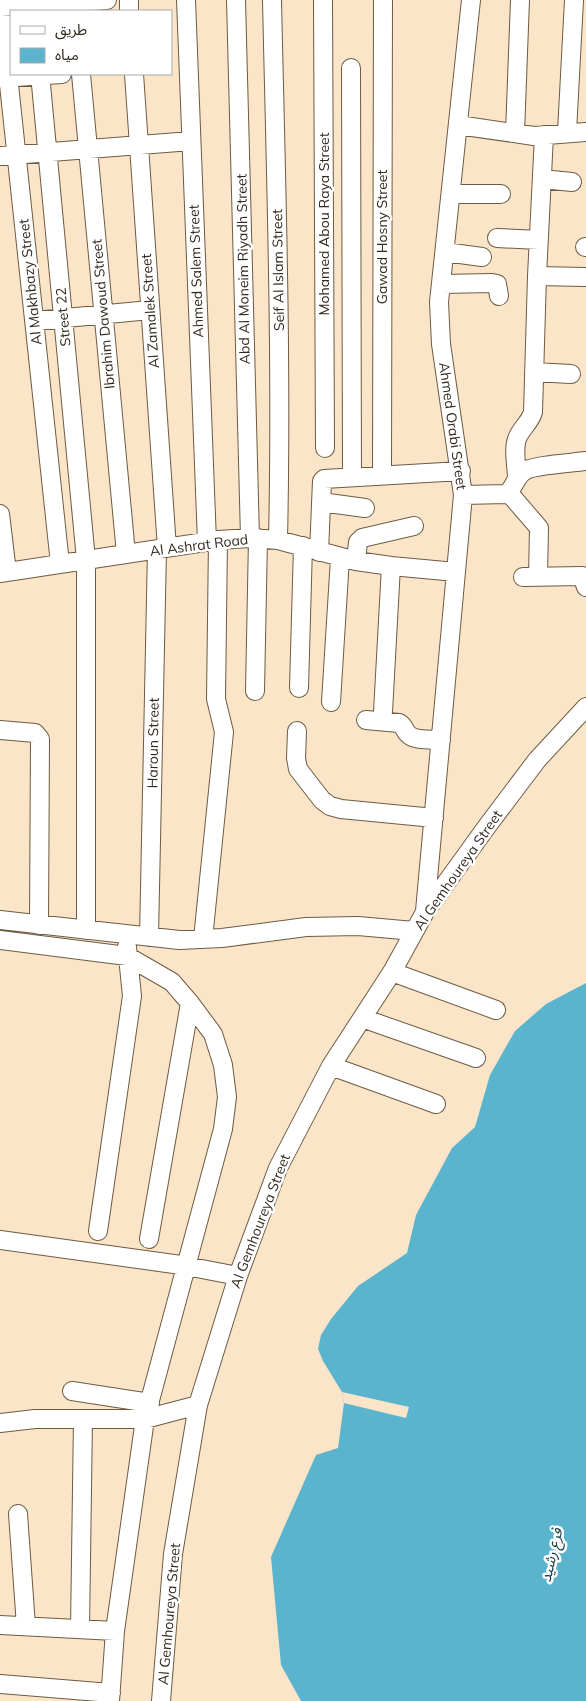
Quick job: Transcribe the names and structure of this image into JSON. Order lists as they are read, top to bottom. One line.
{"streets":{"street":["Mohamed Abou Raya Street","Gawad Hosny Street","Abd Al Moneim Riyadh Street","Seif Al Islam Street","Ahmed Salem Street","Al Makhbazy Street","Al Zamalek Street","Ibrahim Dawoud Street","Street 22","Ahmed Orabi Street","Al Ashrat Road","Haroun Street","Al Gemhoureya Street"]},"crossings":[["Abd Al Moneim Riyadh Street","Al Ashrat Road"],["Seif Al Islam Street","Al Ashrat Road"],["Ahmed Salem Street","Al Ashrat Road"],["Al Makhbazy Street","Al Ashrat Road"],["Al Zamalek Street","Al Ashrat Road"],["Al Zamalek Street","Haroun Street"],["Ibrahim Dawoud Street","Al Ashrat Road"],["Street 22","Al Ashrat Road"],["Ahmed Orabi Street","Al Ashrat Road"],["Ahmed Orabi Street","Al Gemhoureya Street"],["Al Ashrat Road","Haroun Street"]],"water":["فرع رشيد"],"legend":["طريق","مياه"]}
